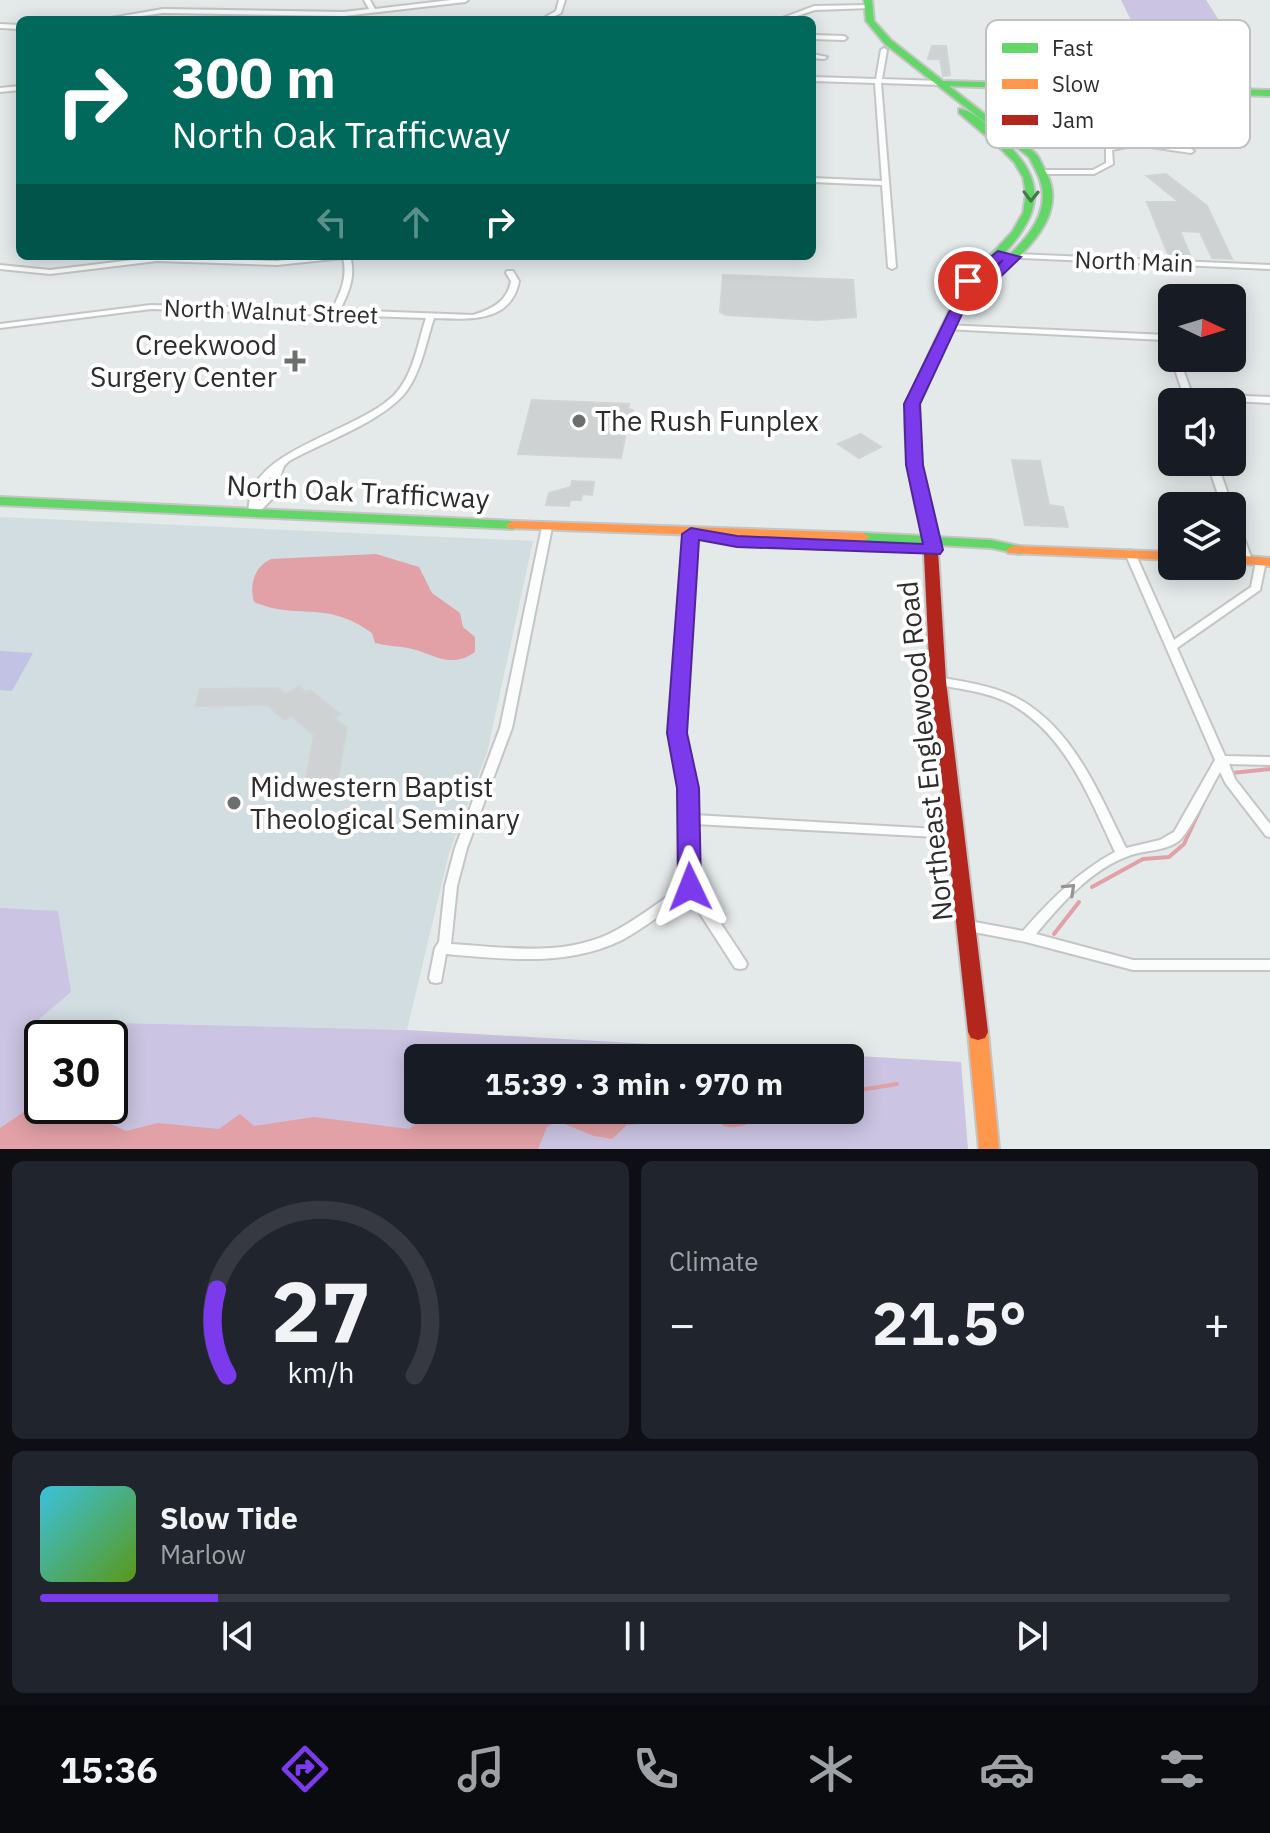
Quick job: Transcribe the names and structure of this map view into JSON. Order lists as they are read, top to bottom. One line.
{"streets":{"main road":["North Oak Trafficway","Northeast Englewood Road"],"street":["North Main","North Walnut Street"]},"crossings":[["North Main","Northeast Englewood Road"],["North Oak Trafficway","Northeast Englewood Road"]],"places":{"health":["Creekwood Surgery Center"],"other":["The Rush Funplex","Midwestern Baptist Theological Seminary"]},"legend":["Fast","Slow","Jam"],"north":"right","page":{"turn":["300 m","North Oak Trafficway"],"limit":"30","trip":"15:39 · 3 min · 970 m","tile":"Climate","heat":["−","21.5°","+"],"song":["Slow Tide","Marlow"],"tabs":"15:36","gauge":["27","km/h"]}}
